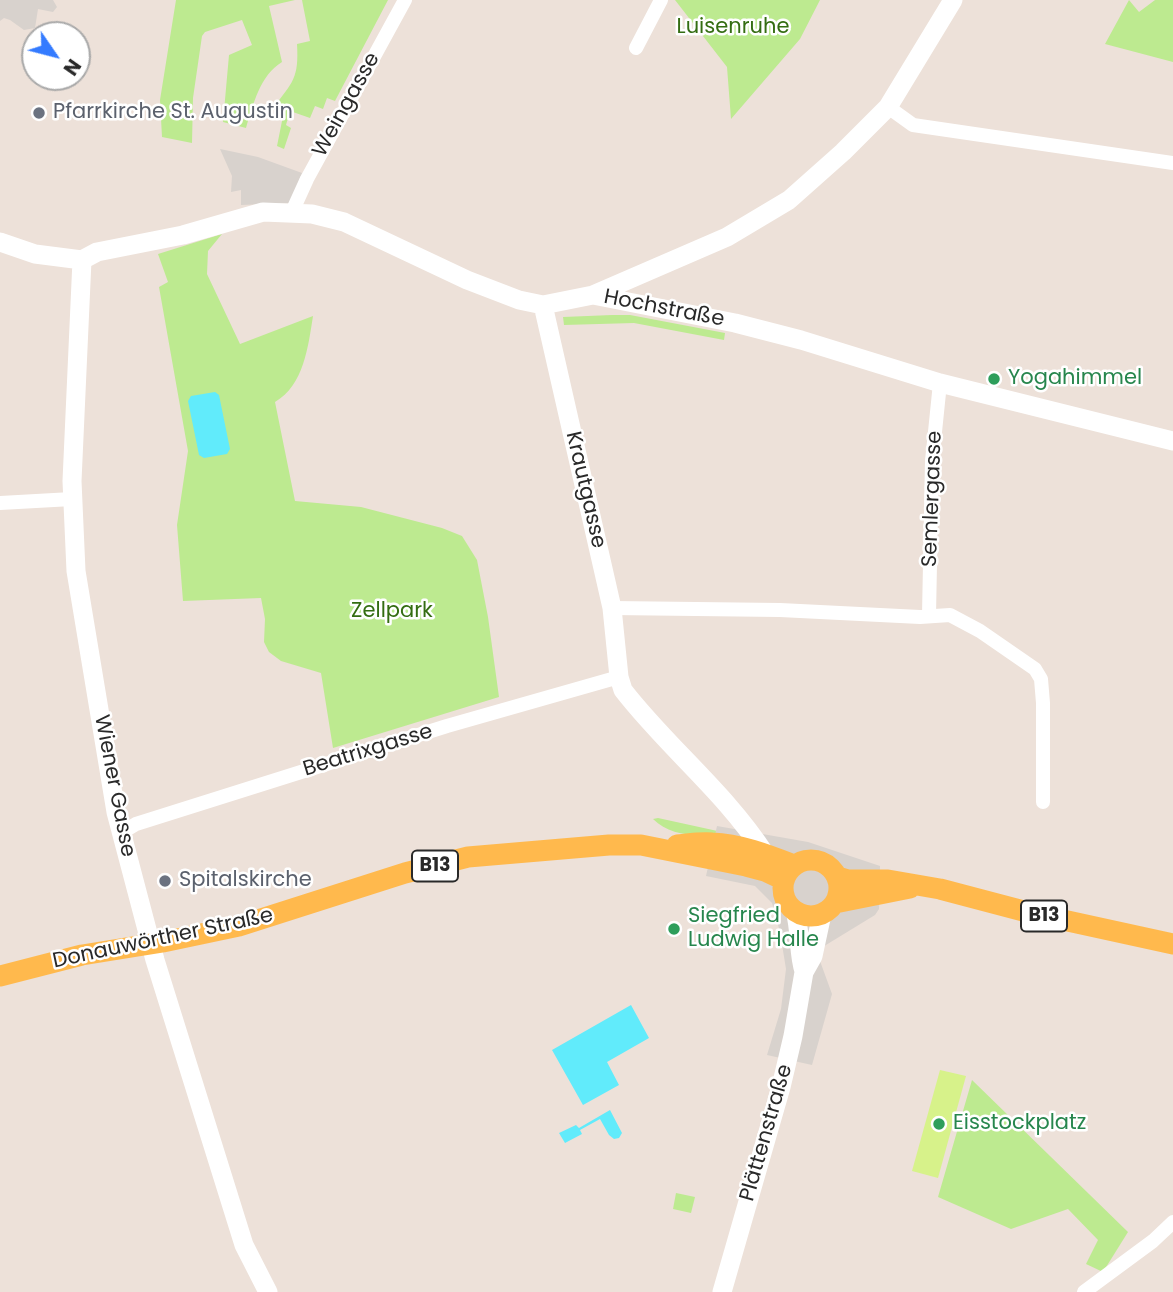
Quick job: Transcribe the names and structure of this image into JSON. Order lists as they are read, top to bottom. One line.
{"streets":{"main road":["Hochstraße","Krautgasse","Wiener Gasse","B13","Donauwörther Straße","Plättenstraße"],"street":["Weingasse","Semlergasse","Beatrixgasse"]},"crossings":[["Weingasse","Hochstraße"],["Hochstraße","Krautgasse"],["Hochstraße","Semlergasse"],["Hochstraße","Wiener Gasse"],["Krautgasse","Beatrixgasse"],["Beatrixgasse","Wiener Gasse"],["Wiener Gasse","Donauwörther Straße"],["B13","Donauwörther Straße"],["B13","Plättenstraße"],["Donauwörther Straße","Plättenstraße"]],"parks":["Luisenruhe","Zellpark"],"places":["Pfarrkirche St. Augustin","Yogahimmel","Spitalskirche","Siegfried Ludwig Halle","Eisstockplatz"],"north":"bottom right"}
